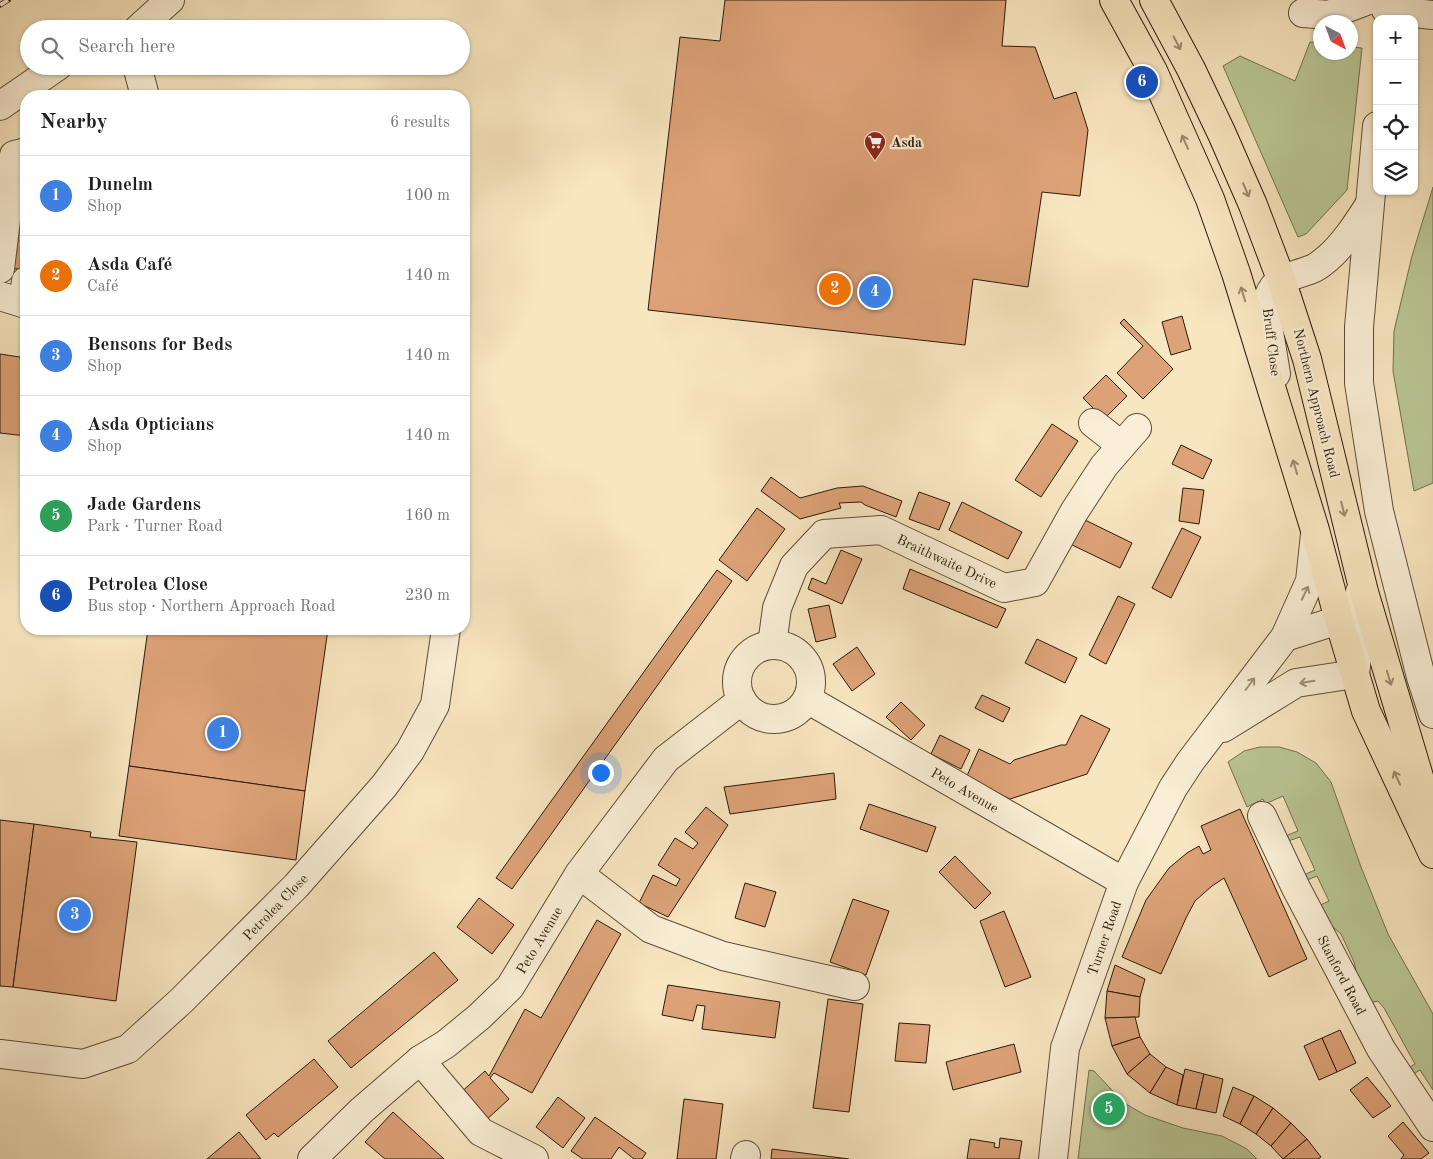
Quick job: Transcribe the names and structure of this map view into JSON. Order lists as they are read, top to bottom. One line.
{"streets":{"main road":["Northern Approach Road"],"street":["Bruff Close","Braithwaite Drive","Peto Avenue","Petrolea Close","Turner Road","Stanford Road"]},"crossings":[["Bruff Close","Northern Approach Road"],["Northern Approach Road","Turner Road"],["Braithwaite Drive","Peto Avenue"],["Peto Avenue","Turner Road"]],"places":{"supermarket":["Asda"]},"north":"bottom right","page":{"map_buttons":["+","−"],"search":"Search here","pins":["6","2","4","1","3","5"],"heading":["Nearby","6 results"],"list":[{"mark":"1","name":"Dunelm","note":"Shop","value":"100 m"},{"mark":"2","name":"Asda Café","note":"Café","value":"140 m"},{"mark":"3","name":"Bensons for Beds","note":"Shop","value":"140 m"},{"mark":"4","name":"Asda Opticians","note":"Shop","value":"140 m"},{"mark":"5","name":"Jade Gardens","note":"Park · Turner Road","value":"160 m"},{"mark":"6","name":"Petrolea Close","note":"Bus stop · Northern Approach Road","value":"230 m"}]}}
